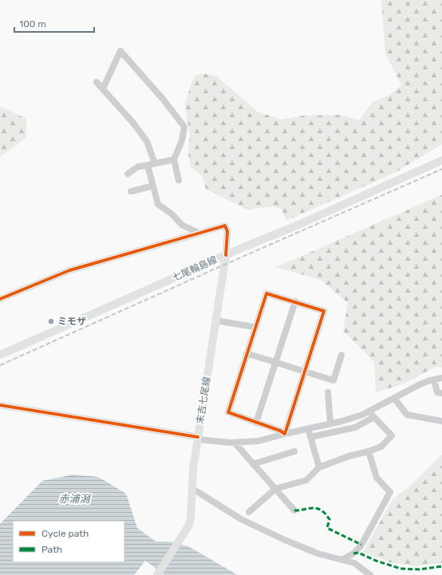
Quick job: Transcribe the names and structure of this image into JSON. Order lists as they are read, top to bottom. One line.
{"streets":{"main road":["七尾輪島線","末吉七尾線"]},"crossings":[["七尾輪島線","末吉七尾線"]],"water":["赤浦潟"],"places":["ミモザ"],"legend":["Cycle path","Path"],"scale_bar":"100 m"}
